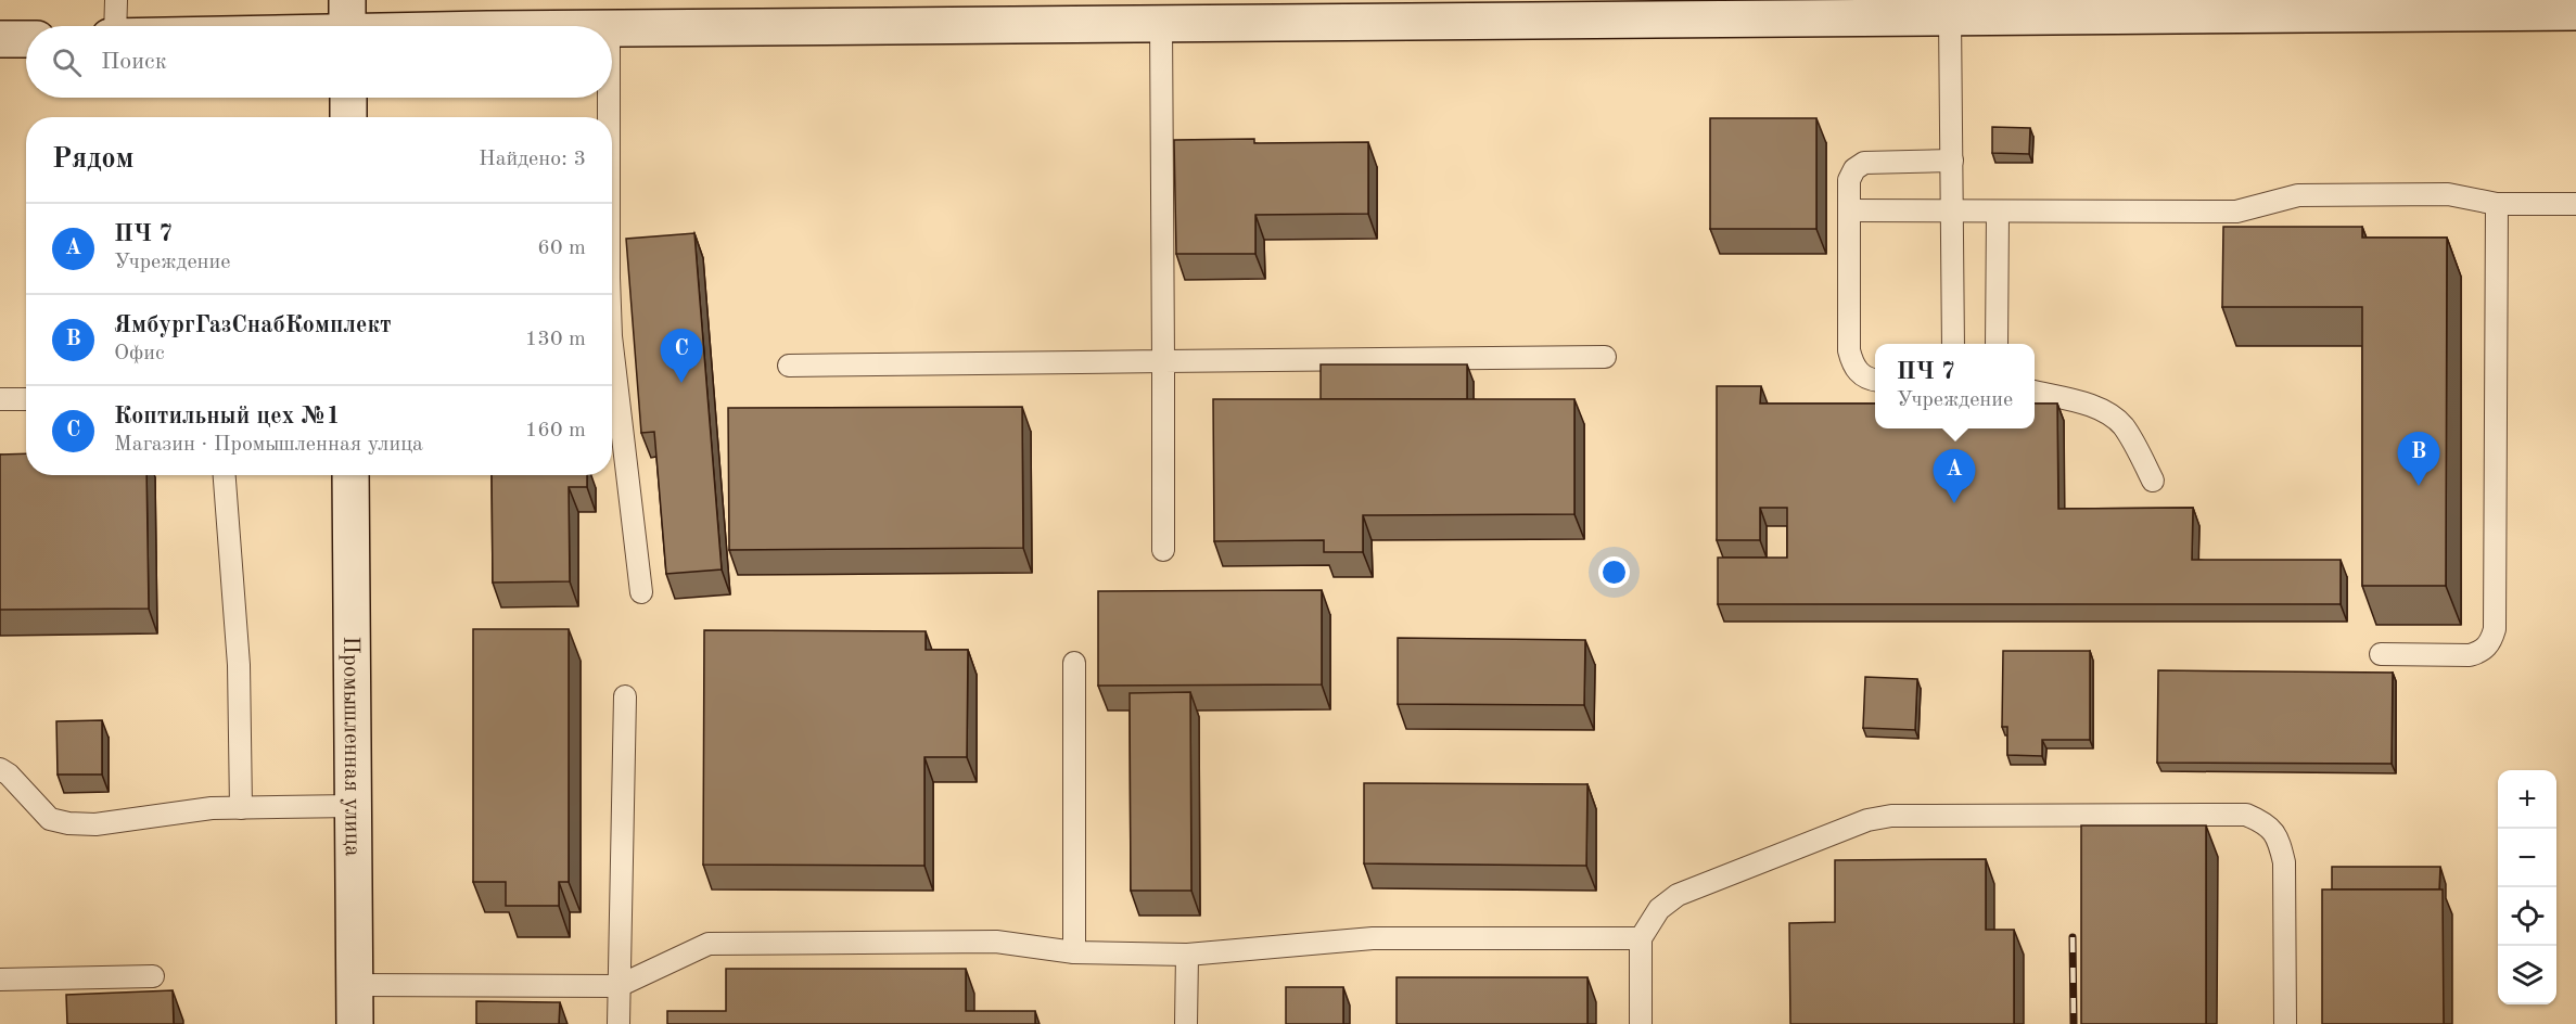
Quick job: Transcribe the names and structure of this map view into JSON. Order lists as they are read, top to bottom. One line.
{"streets":{"main road":["Промышленная улица"]},"page":{"search":"Поиск","heading":["Рядом","Найдено: 3"],"list":[{"mark":"A","name":"ПЧ 7","note":"Учреждение","value":"60 m"},{"mark":"B","name":"ЯмбургГазСнабКомплект","note":"Офис","value":"130 m"},{"mark":"C","name":"Коптильный цех №1","note":"Магазин · Промышленная улица","value":"160 m"}],"pins":["C","B","A"],"popup":["ПЧ 7","Учреждение"],"map_buttons":["+","−"]}}
